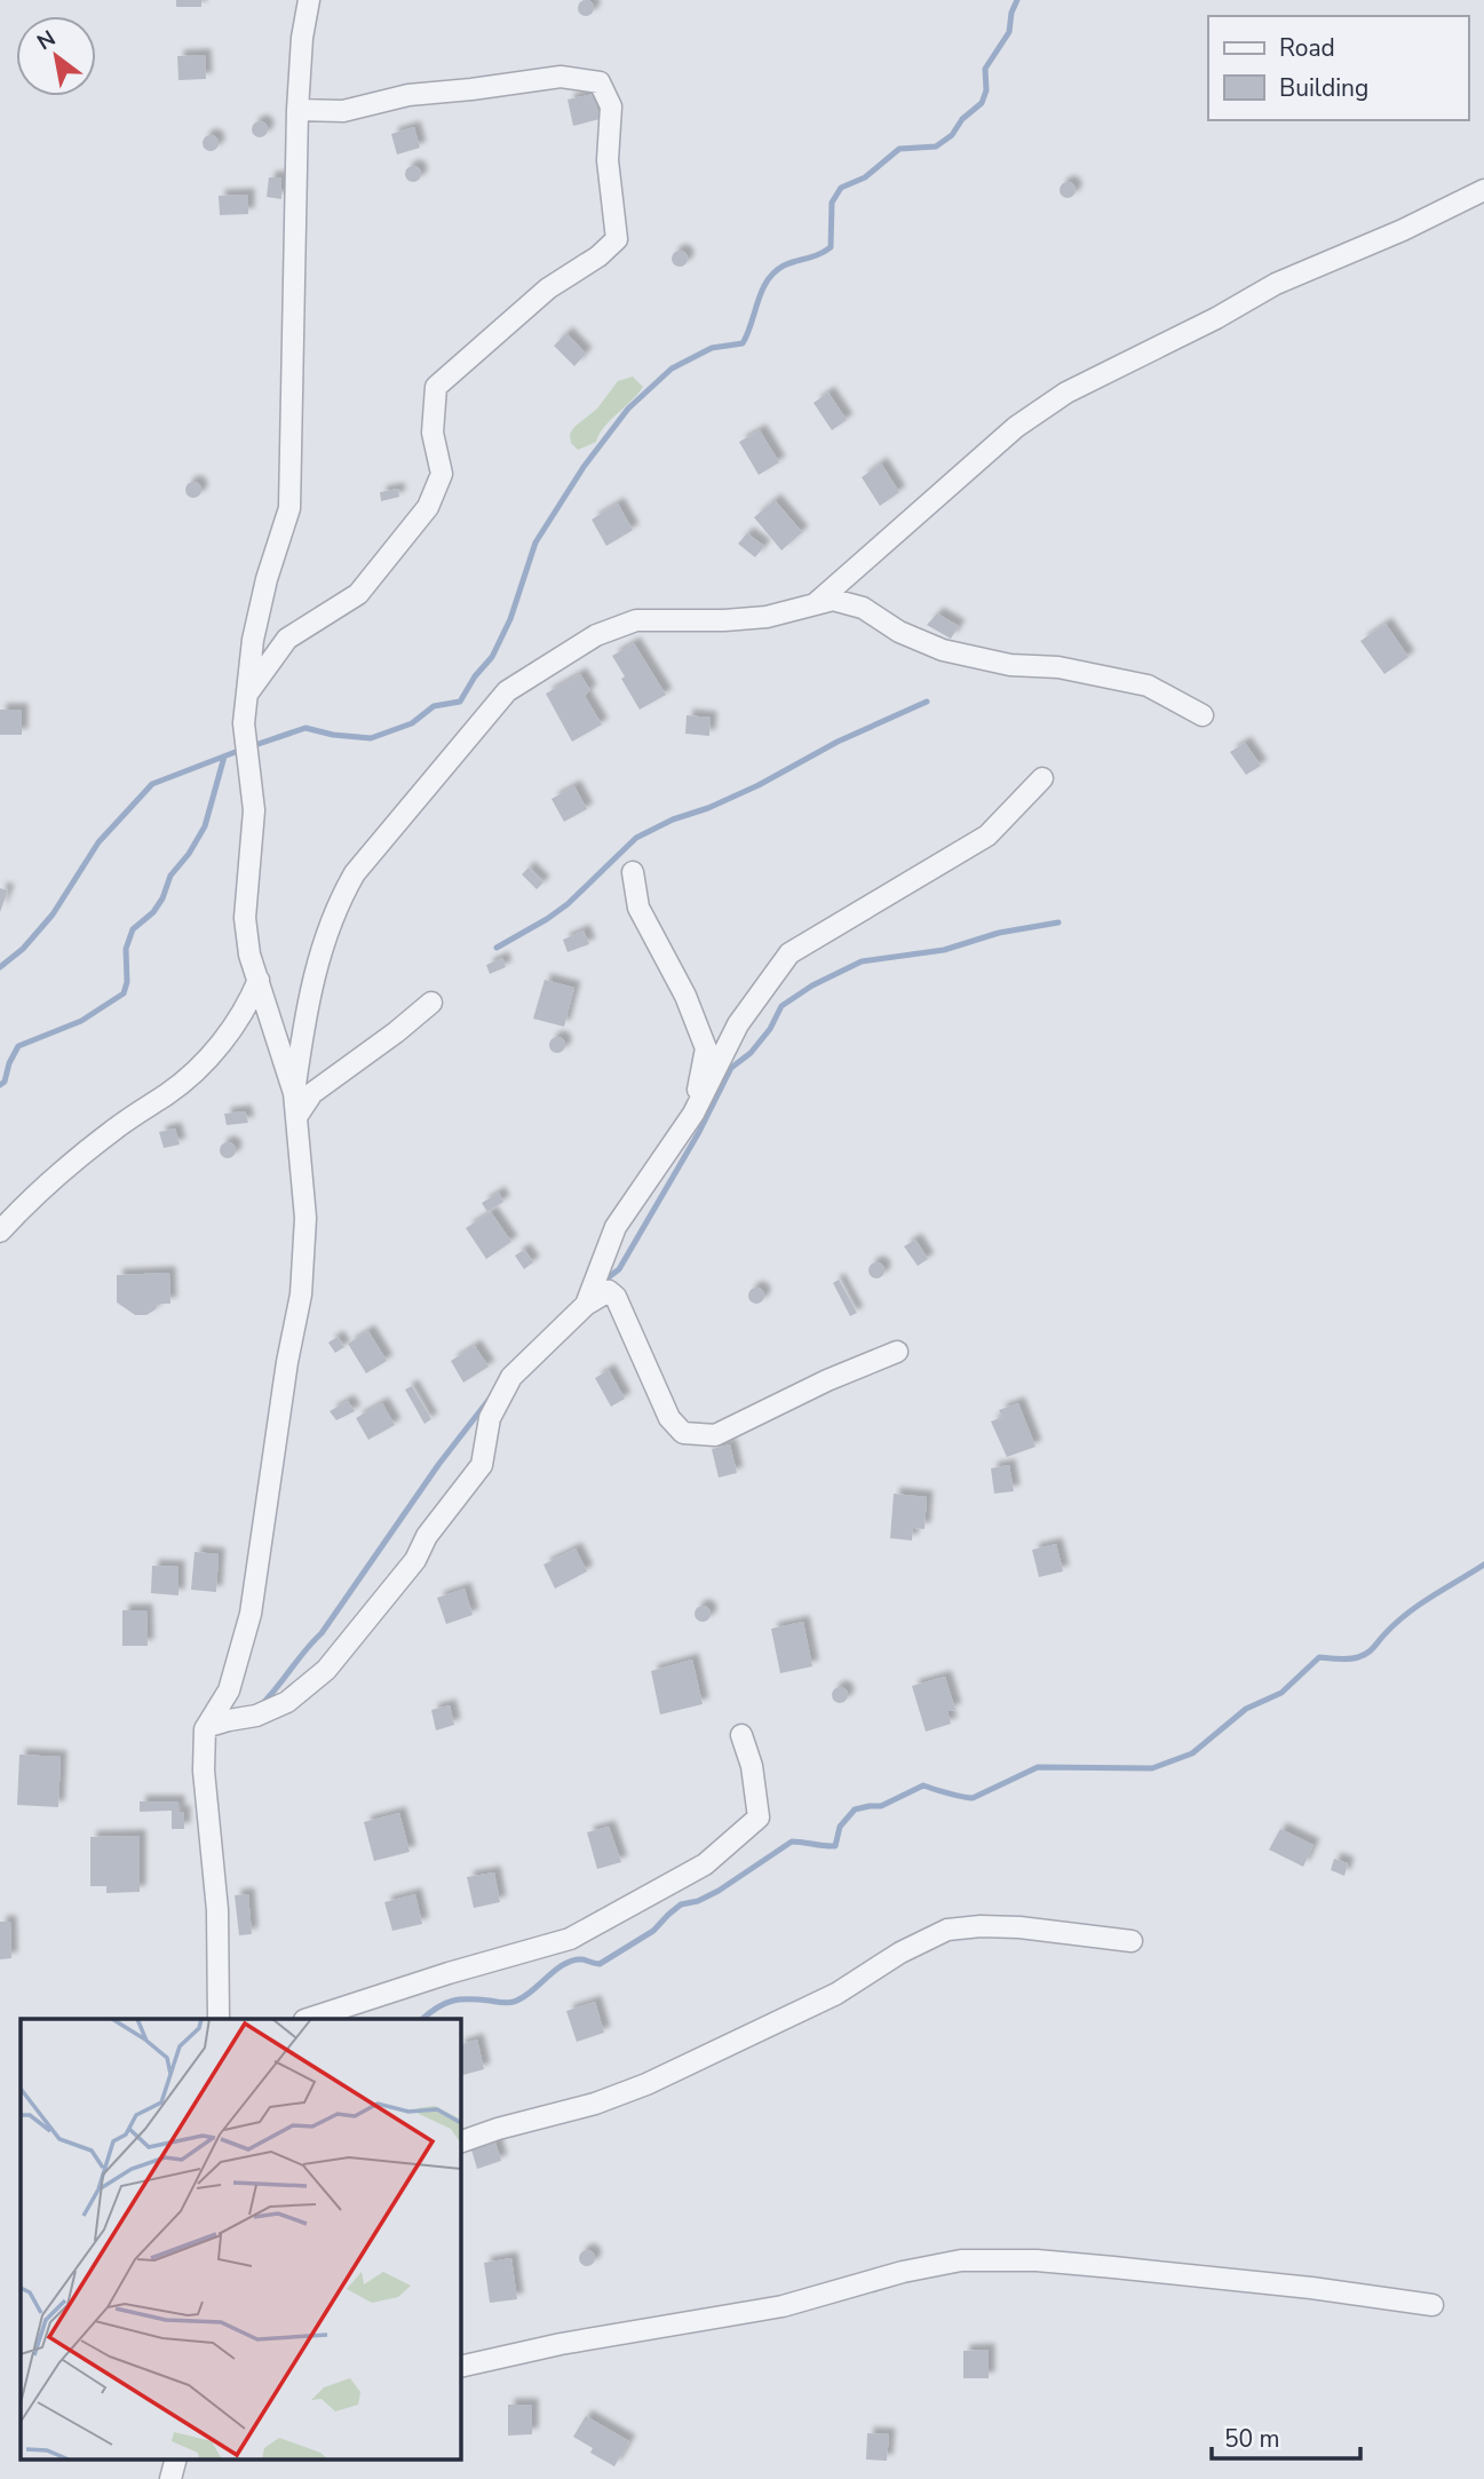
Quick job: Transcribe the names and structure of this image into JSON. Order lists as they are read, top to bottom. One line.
{"legend":["Road","Building"],"scale_bar":"50 m","north":"top left"}
